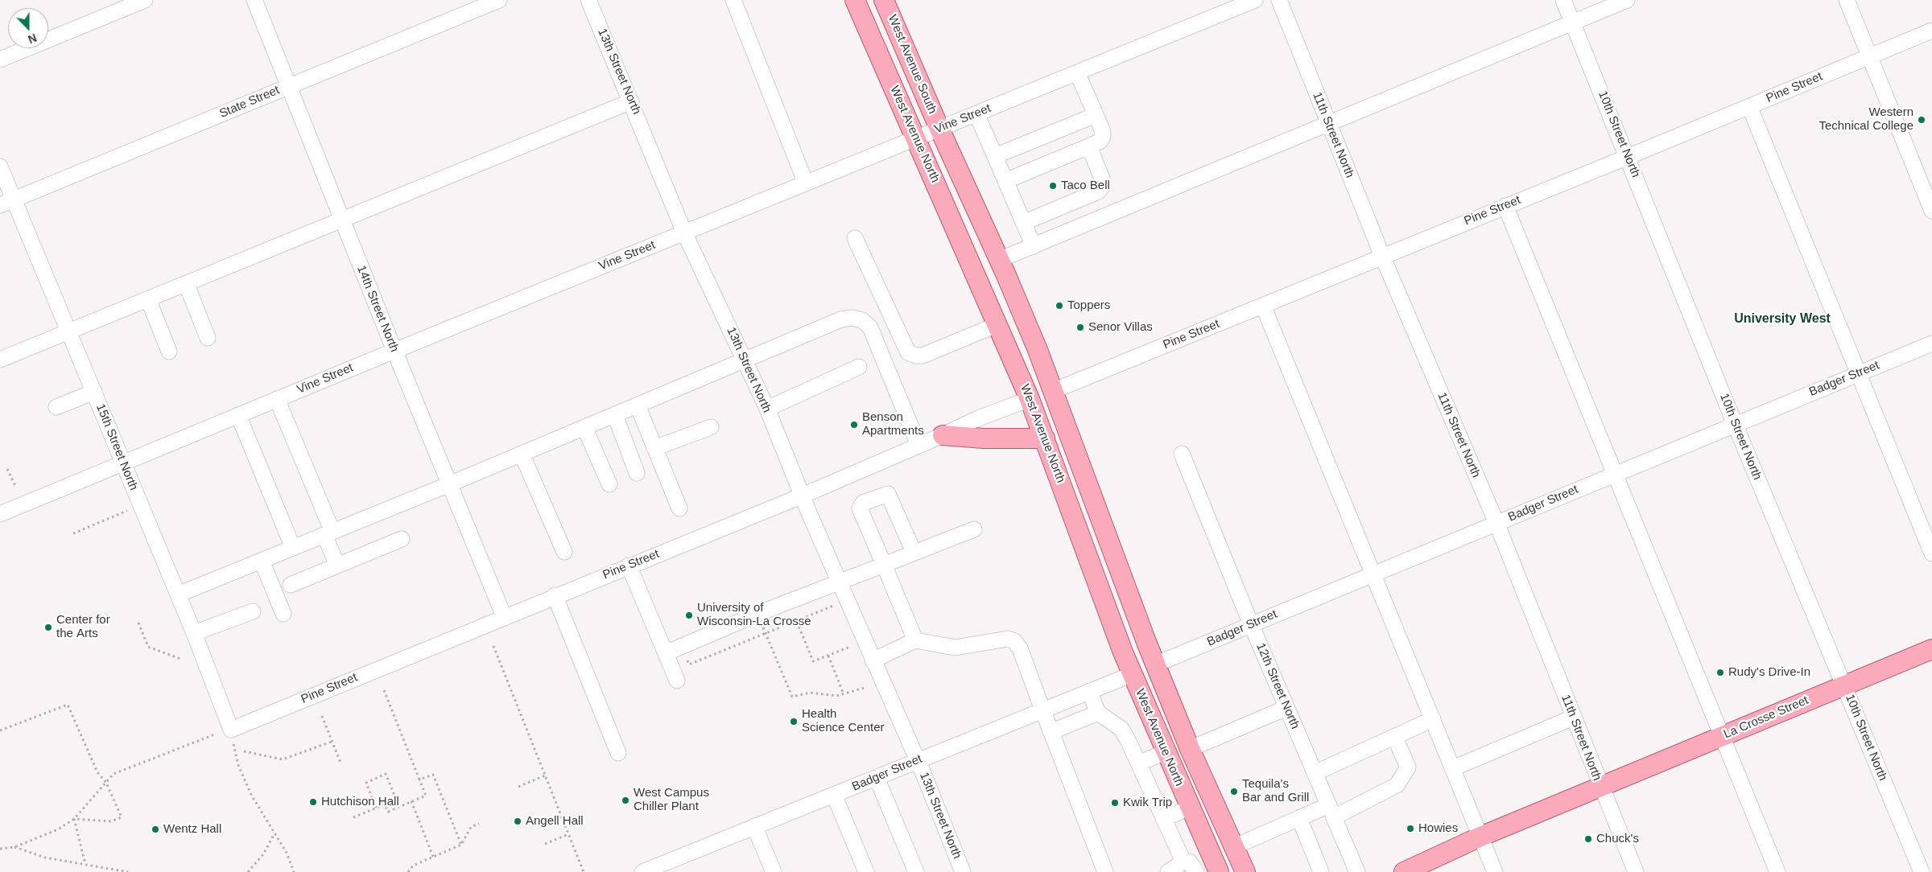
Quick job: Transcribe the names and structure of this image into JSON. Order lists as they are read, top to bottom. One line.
{"streets":{"main road":["West Avenue South","West Avenue North","La Crosse Street"],"street":["13th Street North","Pine Street","State Street","Vine Street","10th Street North","11th Street North","14th Street North","Badger Street","15th Street North","12th Street North"]},"crossings":[["West Avenue South","Vine Street"],["West Avenue South","West Avenue North"],["13th Street North","Pine Street"],["13th Street North","Vine Street"],["13th Street North","Badger Street"],["Pine Street","West Avenue North"],["Pine Street","10th Street North"],["Pine Street","11th Street North"],["Pine Street","14th Street North"],["Pine Street","15th Street North"],["State Street","14th Street North"],["State Street","15th Street North"],["Vine Street","West Avenue North"],["Vine Street","14th Street North"],["Vine Street","15th Street North"],["West Avenue North","Badger Street"],["10th Street North","Badger Street"],["10th Street North","La Crosse Street"],["11th Street North","Badger Street"],["11th Street North","La Crosse Street"],["Badger Street","12th Street North"]],"districts":["University West"],"places":["Western Technical College","Taco Bell","Toppers","Senor Villas","Benson Apartments","University of Wisconsin-La Crosse","Center for the Arts","Rudy's Drive-In","Health Science Center","Tequila's Bar and Grill","West Campus Chiller Plant","Hutchison Hall","Kwik Trip","Angell Hall","Howies","Wentz Hall","Chuck's"],"north":"bottom"}
